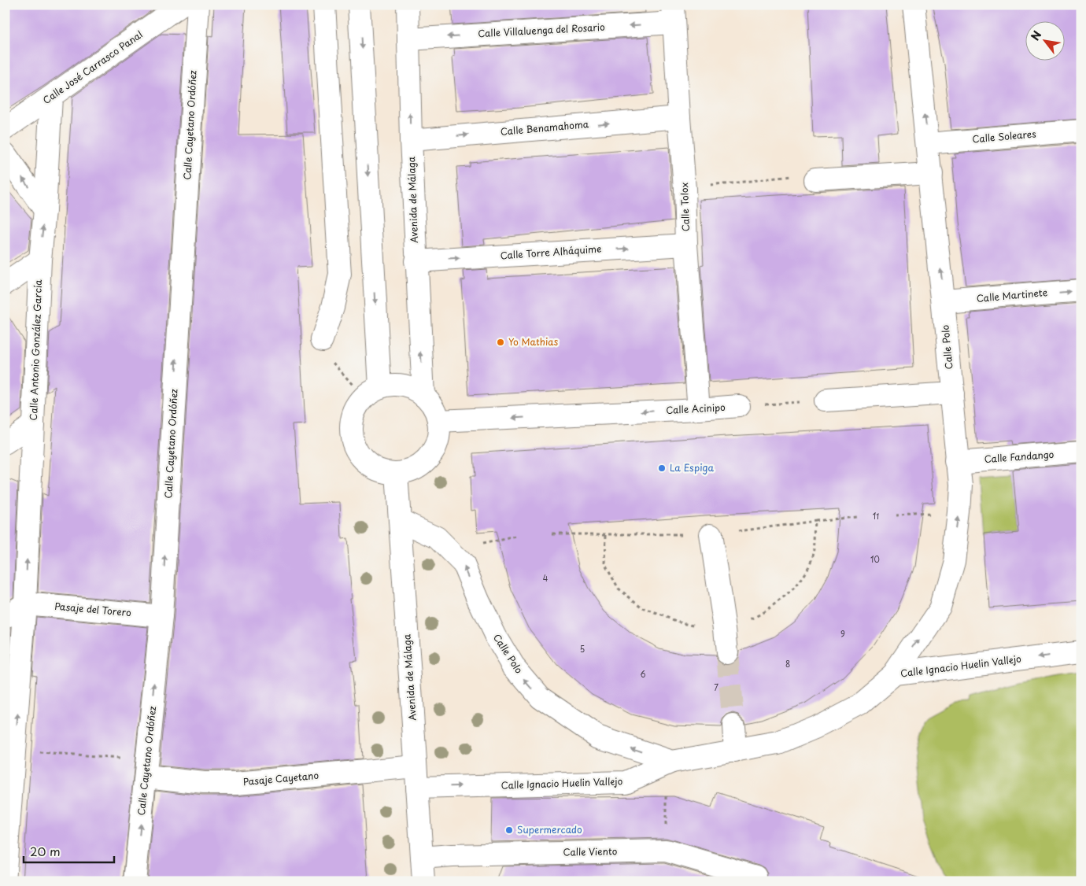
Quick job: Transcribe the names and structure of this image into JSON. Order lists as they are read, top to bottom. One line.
{"streets":{"street":["Calle Villaluenga del Rosario","Calle José Carrasco Panal","Calle Cayetano Ordóñez","Calle Benamahoma","Calle Soleares","Avenida de Málaga","Calle Tolox","Calle Torre Alháquime","Calle Martinete","Calle Polo","Calle Antonio González García","Calle Acinipo","Calle Fandango","Pasaje del Torero","Calle Ignacio Huelin Vallejo","Pasaje Cayetano","Calle Viento"]},"crossings":[["Calle Villaluenga del Rosario","Avenida de Málaga"],["Calle Villaluenga del Rosario","Calle Tolox"],["Calle José Carrasco Panal","Calle Antonio González García"],["Calle Cayetano Ordóñez","Pasaje del Torero"],["Calle Cayetano Ordóñez","Pasaje Cayetano"],["Calle Benamahoma","Avenida de Málaga"],["Calle Benamahoma","Calle Tolox"],["Calle Soleares","Calle Polo"],["Avenida de Málaga","Calle Torre Alháquime"],["Avenida de Málaga","Calle Polo"],["Avenida de Málaga","Calle Acinipo"],["Avenida de Málaga","Calle Ignacio Huelin Vallejo"],["Avenida de Málaga","Pasaje Cayetano"],["Avenida de Málaga","Calle Viento"],["Calle Tolox","Calle Torre Alháquime"],["Calle Tolox","Calle Acinipo"],["Calle Martinete","Calle Polo"],["Calle Polo","Calle Fandango"],["Calle Polo","Calle Ignacio Huelin Vallejo"],["Calle Antonio González García","Pasaje del Torero"]],"one_way":["Calle Villaluenga del Rosario","Calle Benamahoma","Calle Torre Alháquime","Calle Martinete","Calle Polo","Calle Antonio González García","Calle Acinipo"],"places":["Yo Mathias","La Espiga","Supermercado"],"house_numbers":["11","10","4","9","5","8","6","7"],"scale_bar":"20 m","north":"top left"}
